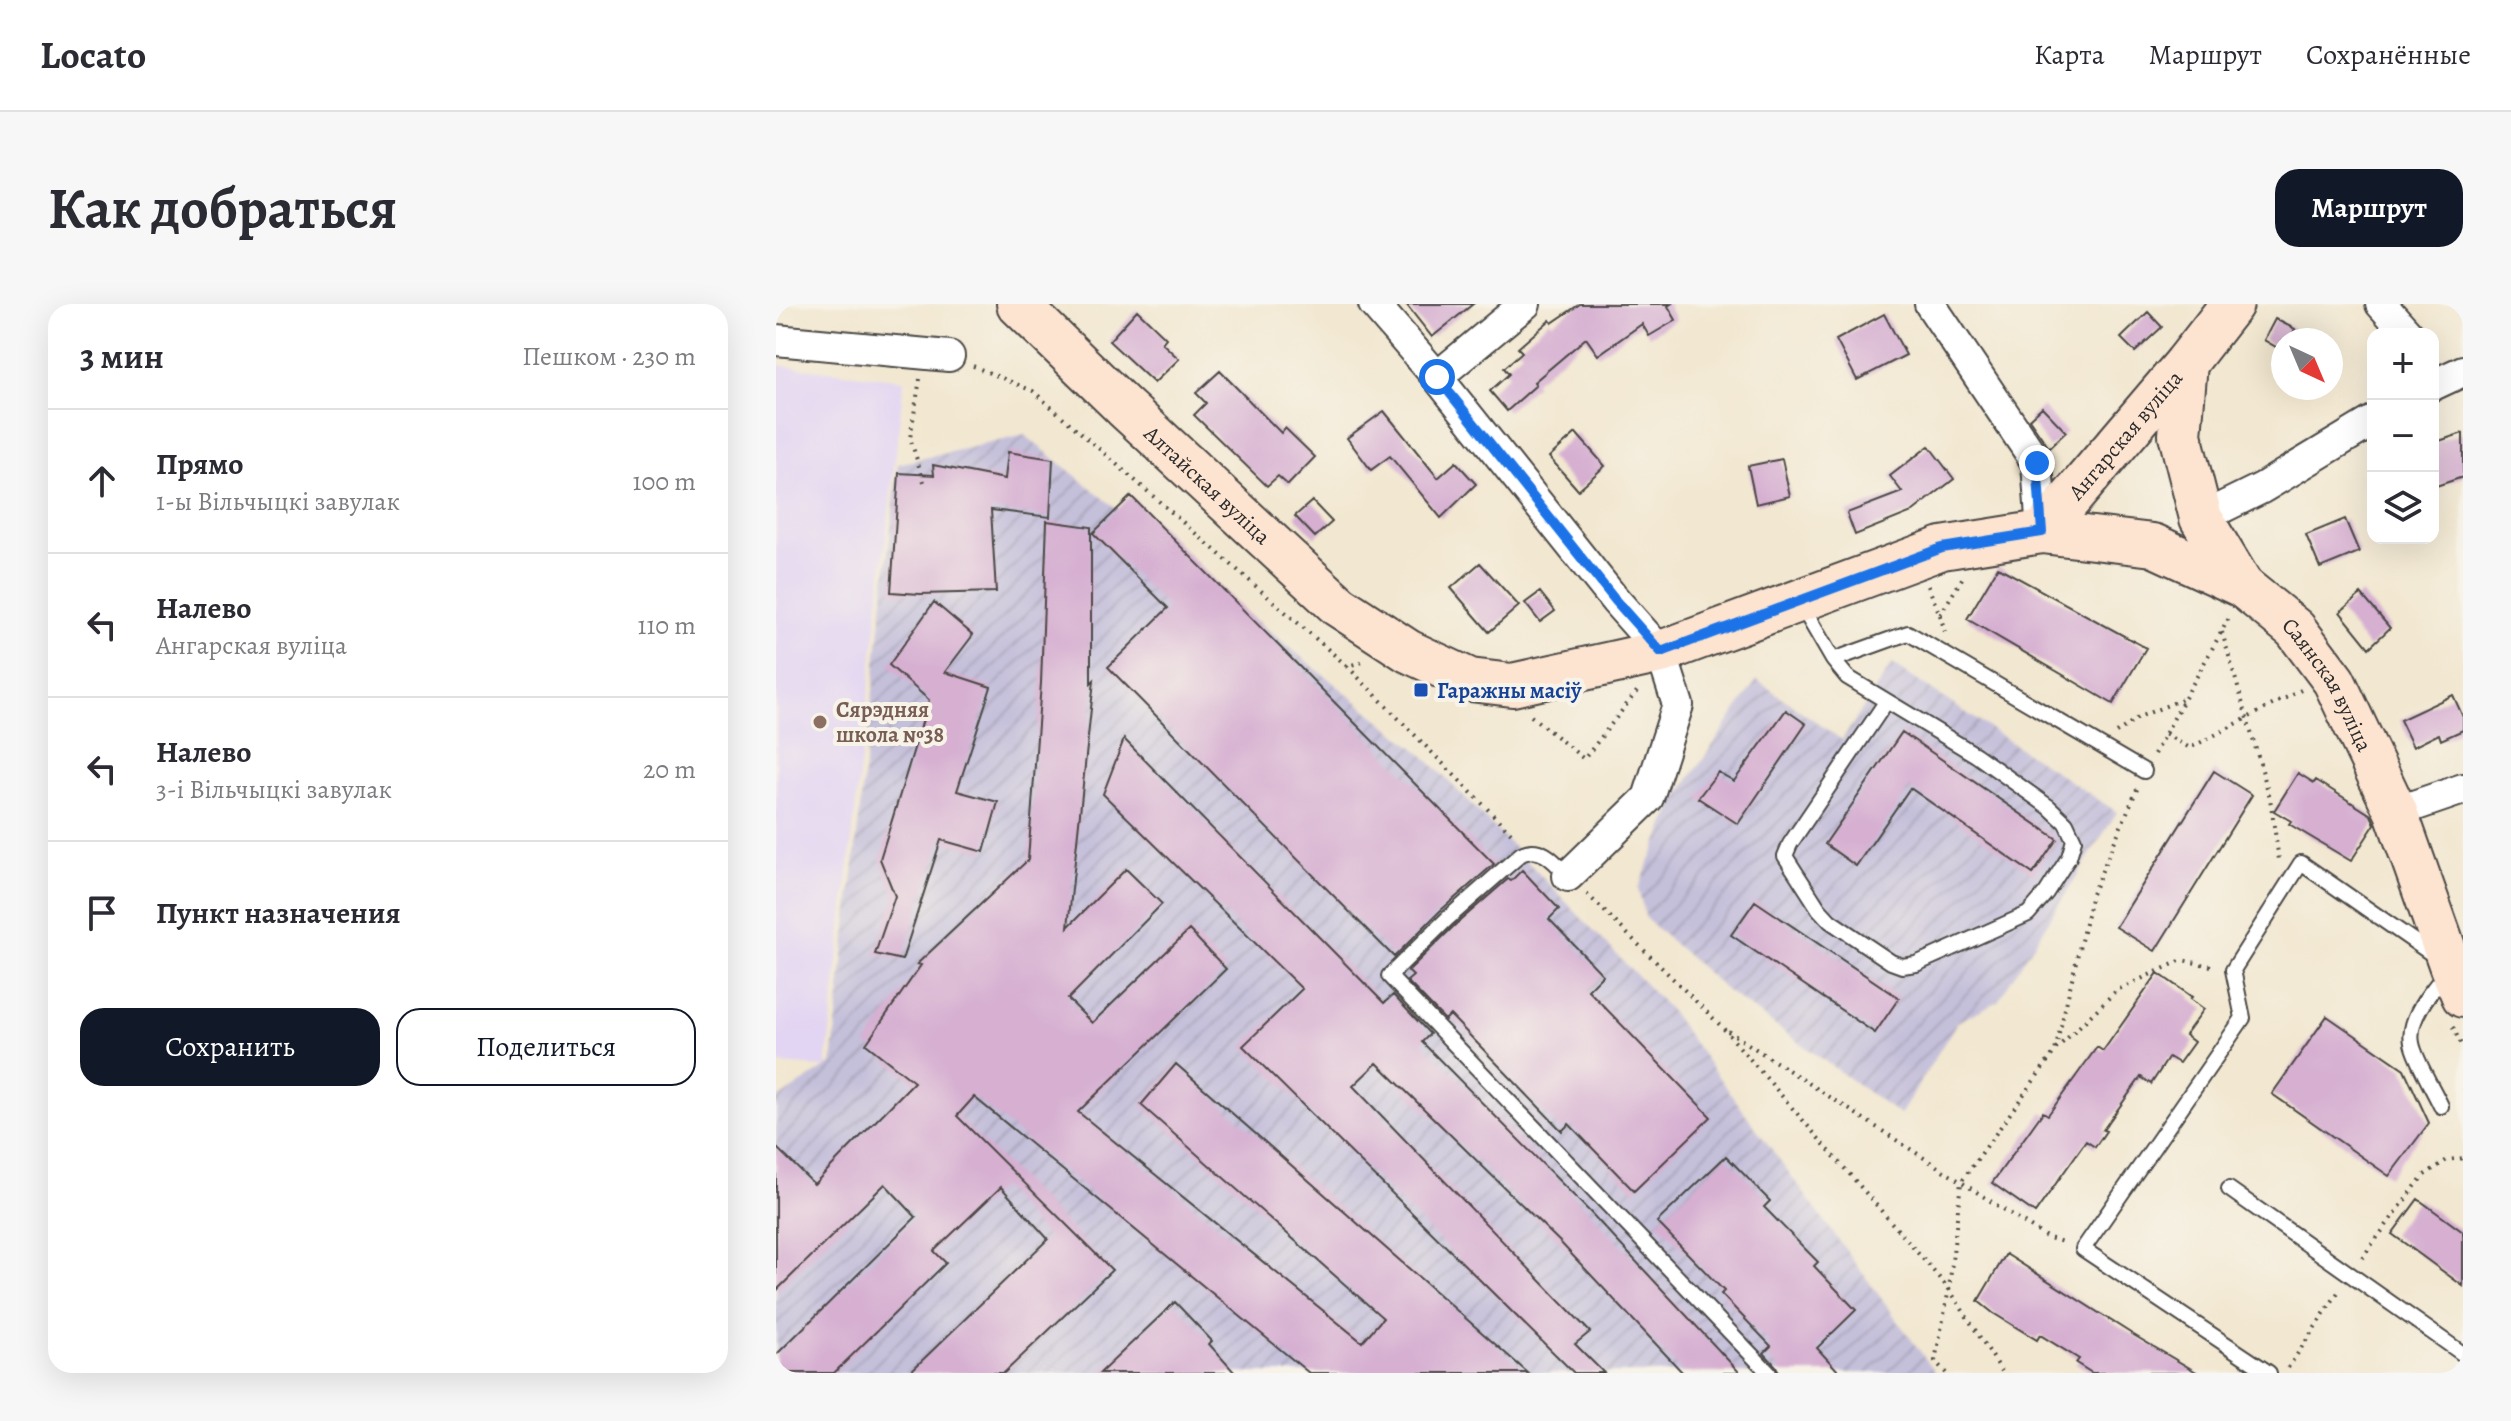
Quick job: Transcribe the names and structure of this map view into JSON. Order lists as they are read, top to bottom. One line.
{"streets":{"main road":["Ангарская вуліца","Алтайская вуліца","Саянская вуліца"]},"crossings":[["Ангарская вуліца","Саянская вуліца"]],"places":{"transit":["Гаражны масіў"],"other":["Сярэдняя школа №38"]},"north":"bottom right","page":{"header":"Locato","nav":["Карта","Маршрут","Сохранённые"],"buttons":["Маршрут",["Сохранить","Поделиться"]],"title":"Как добраться","heading":["3 мин","Пешком · 230 m"],"map_buttons":["+","−"],"list":[["Прямо","1-ы Вільчыцкі завулак","100 m"],["Налево","Ангарская вуліца","110 m"],["Налево","3-і Вільчыцкі завулак","20 m"],"Пункт назначения"]}}
